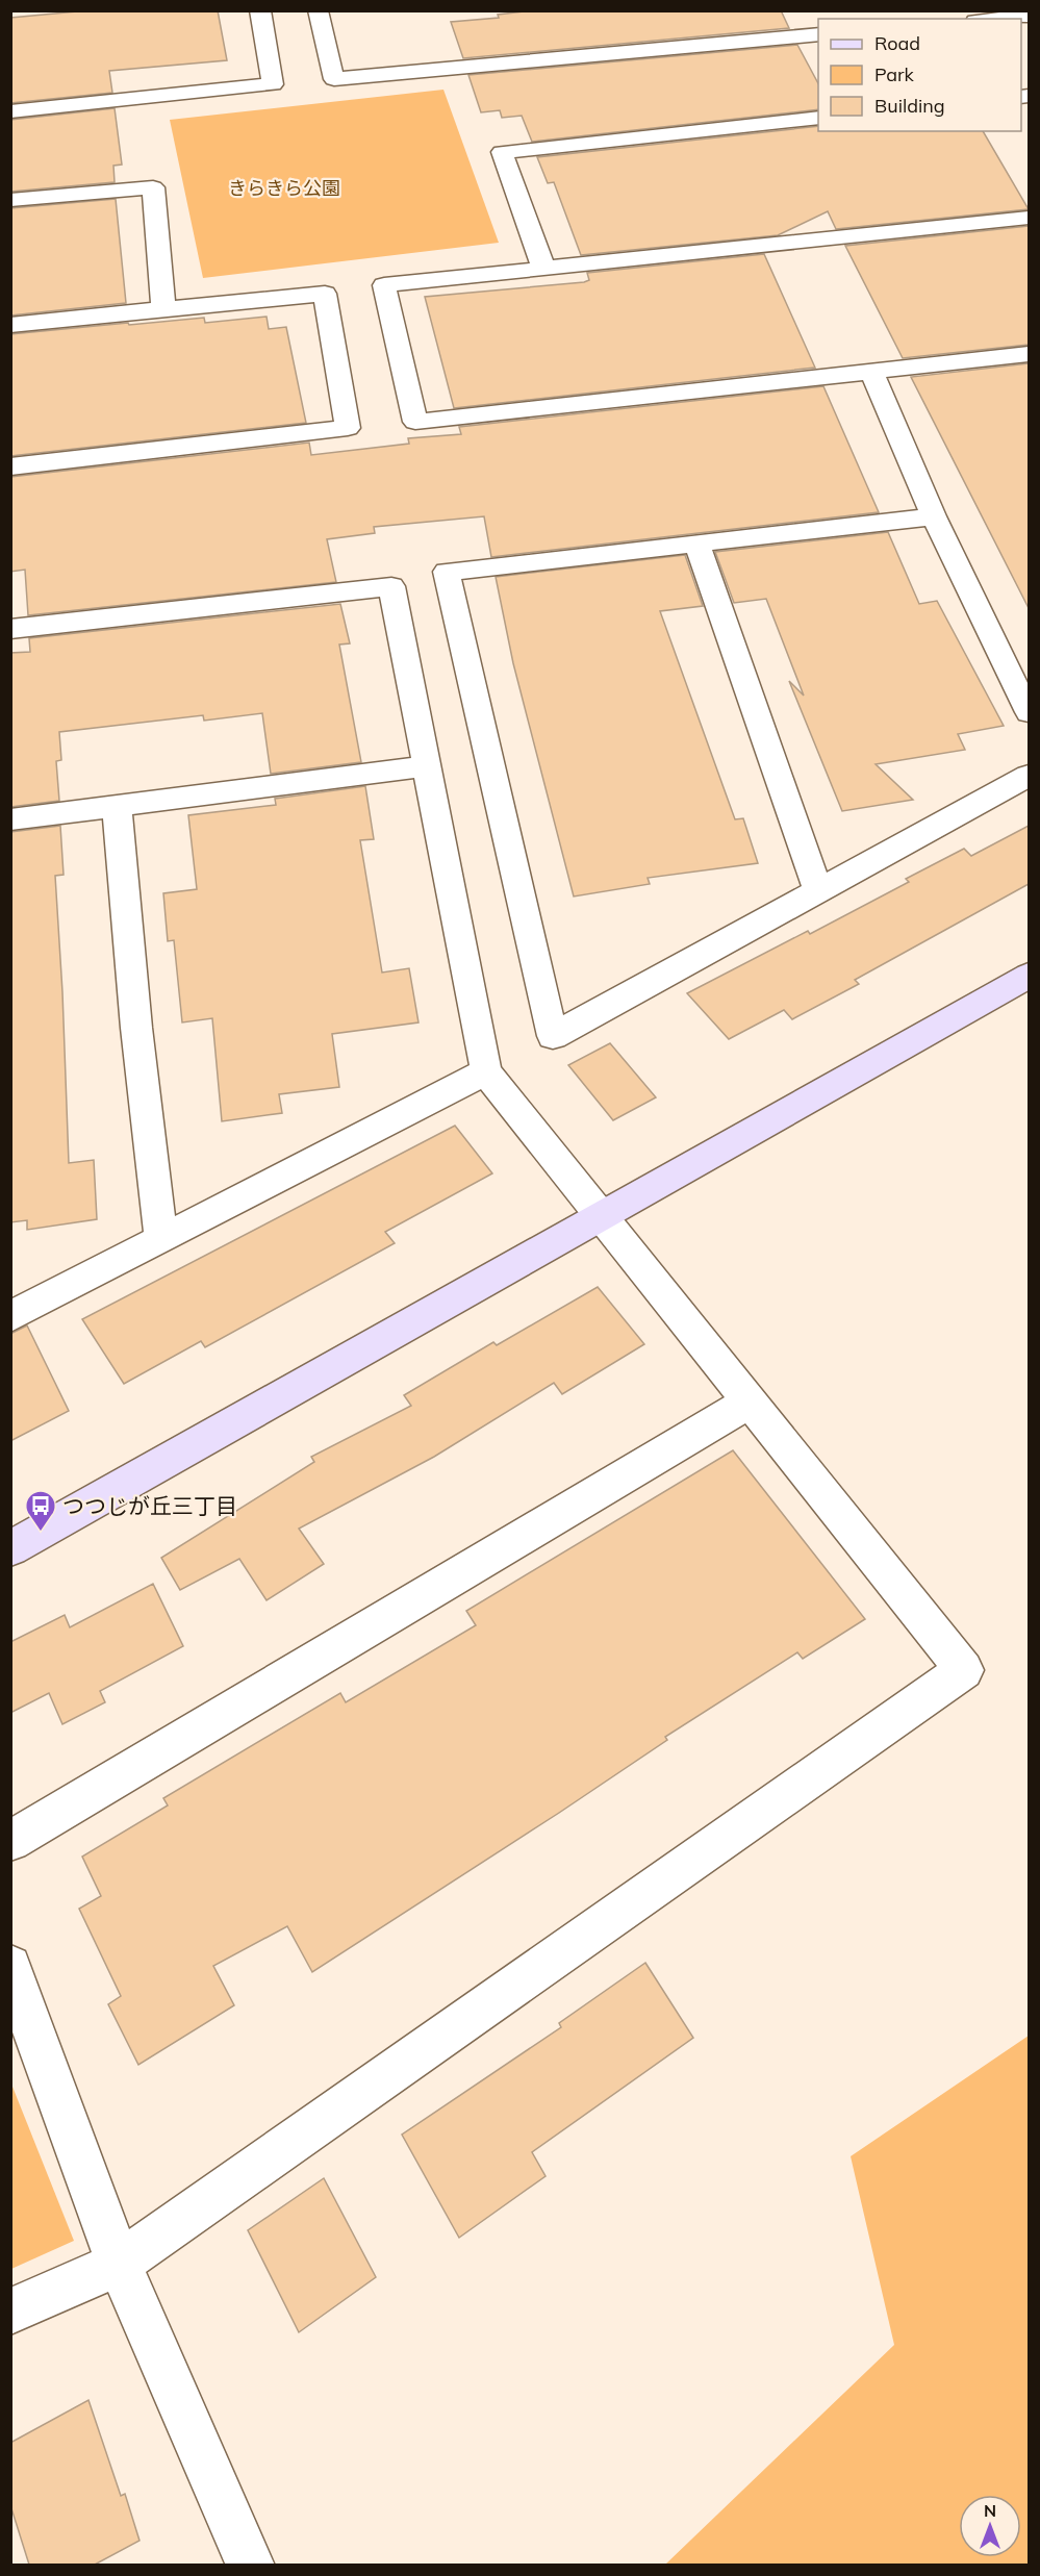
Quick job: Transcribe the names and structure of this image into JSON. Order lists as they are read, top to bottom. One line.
{"parks":["きらきら公園"],"places":{"bus stop":["つつじが丘三丁目"]},"legend":["Road","Park","Building"],"north":"top"}
